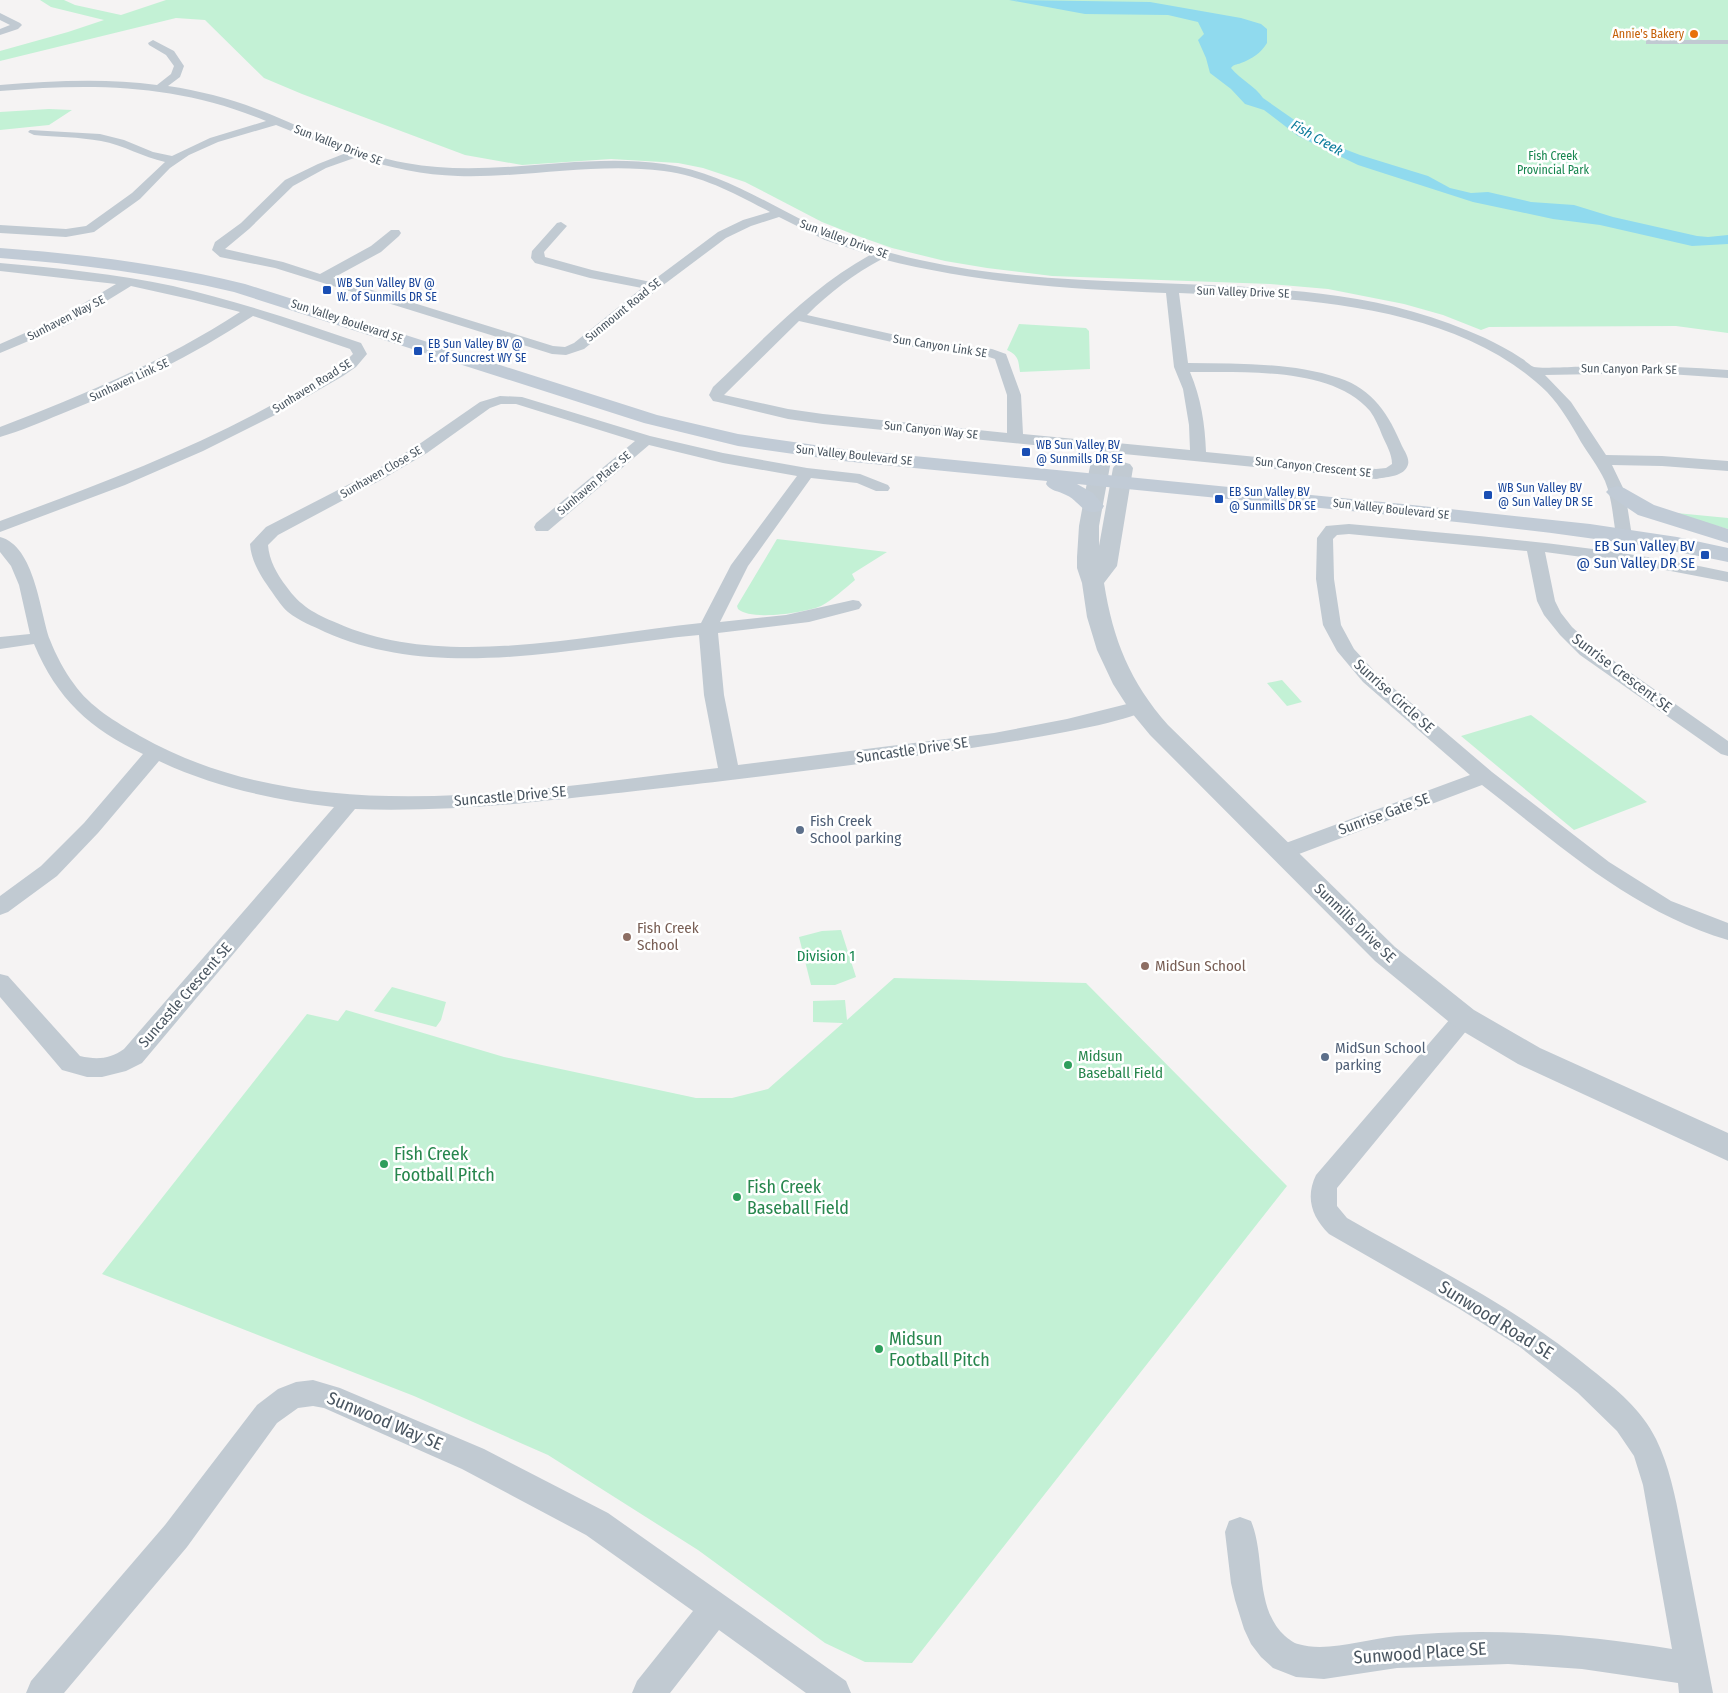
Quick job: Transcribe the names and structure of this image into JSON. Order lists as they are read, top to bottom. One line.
{"streets":{"main road":["Sun Valley Boulevard SE"],"street":["Sun Valley Drive SE","Sunmount Road SE","Sunhaven Way SE","Sun Canyon Link SE","Sun Canyon Park SE","Sunhaven Link SE","Sunhaven Road SE","Sun Canyon Way SE","Sun Canyon Crescent SE","Sunhaven Close SE","Sunhaven Place SE","Sunrise Crescent SE","Sunrise Circle SE","Suncastle Drive SE","Sunrise Gate SE","Sunmills Drive SE","Suncastle Crescent SE","Sunwood Road SE","Sunwood Way SE","Sunwood Place SE"]},"crossings":[["Sun Valley Drive SE","Sunmount Road SE"],["Sun Valley Drive SE","Sun Valley Boulevard SE"],["Sun Valley Drive SE","Sun Canyon Park SE"],["Sun Valley Drive SE","Sun Canyon Way SE"],["Sunhaven Way SE","Sunhaven Road SE"],["Sun Valley Boulevard SE","Sunmills Drive SE"],["Sun Canyon Link SE","Sun Canyon Way SE"],["Sunhaven Link SE","Sunhaven Road SE"],["Sun Canyon Way SE","Sun Canyon Crescent SE"],["Sunhaven Close SE","Sunhaven Place SE"],["Sunrise Crescent SE","Sunrise Circle SE"],["Sunrise Circle SE","Sunrise Gate SE"],["Suncastle Drive SE","Sunmills Drive SE"],["Suncastle Drive SE","Suncastle Crescent SE"],["Sunrise Gate SE","Sunmills Drive SE"],["Sunmills Drive SE","Sunwood Road SE"],["Sunwood Road SE","Sunwood Place SE"]],"water":["Fish Creek"],"parks":["Fish Creek Provincial Park","Division 1"],"places":{"other":["Annie's Bakery","Fish Creek School parking","Fish Creek School","MidSun School","MidSun School parking","Midsun Baseball Field","Fish Creek Football Pitch","Fish Creek Baseball Field","Midsun Football Pitch"],"transit":["WB Sun Valley BV @ W. of Sunmills DR SE","EB Sun Valley BV @ E. of Suncrest WY SE","WB Sun Valley BV @ Sunmills DR SE","WB Sun Valley BV @ Sun Valley DR SE","EB Sun Valley BV @ Sunmills DR SE","EB Sun Valley BV @ Sun Valley DR SE"]}}
